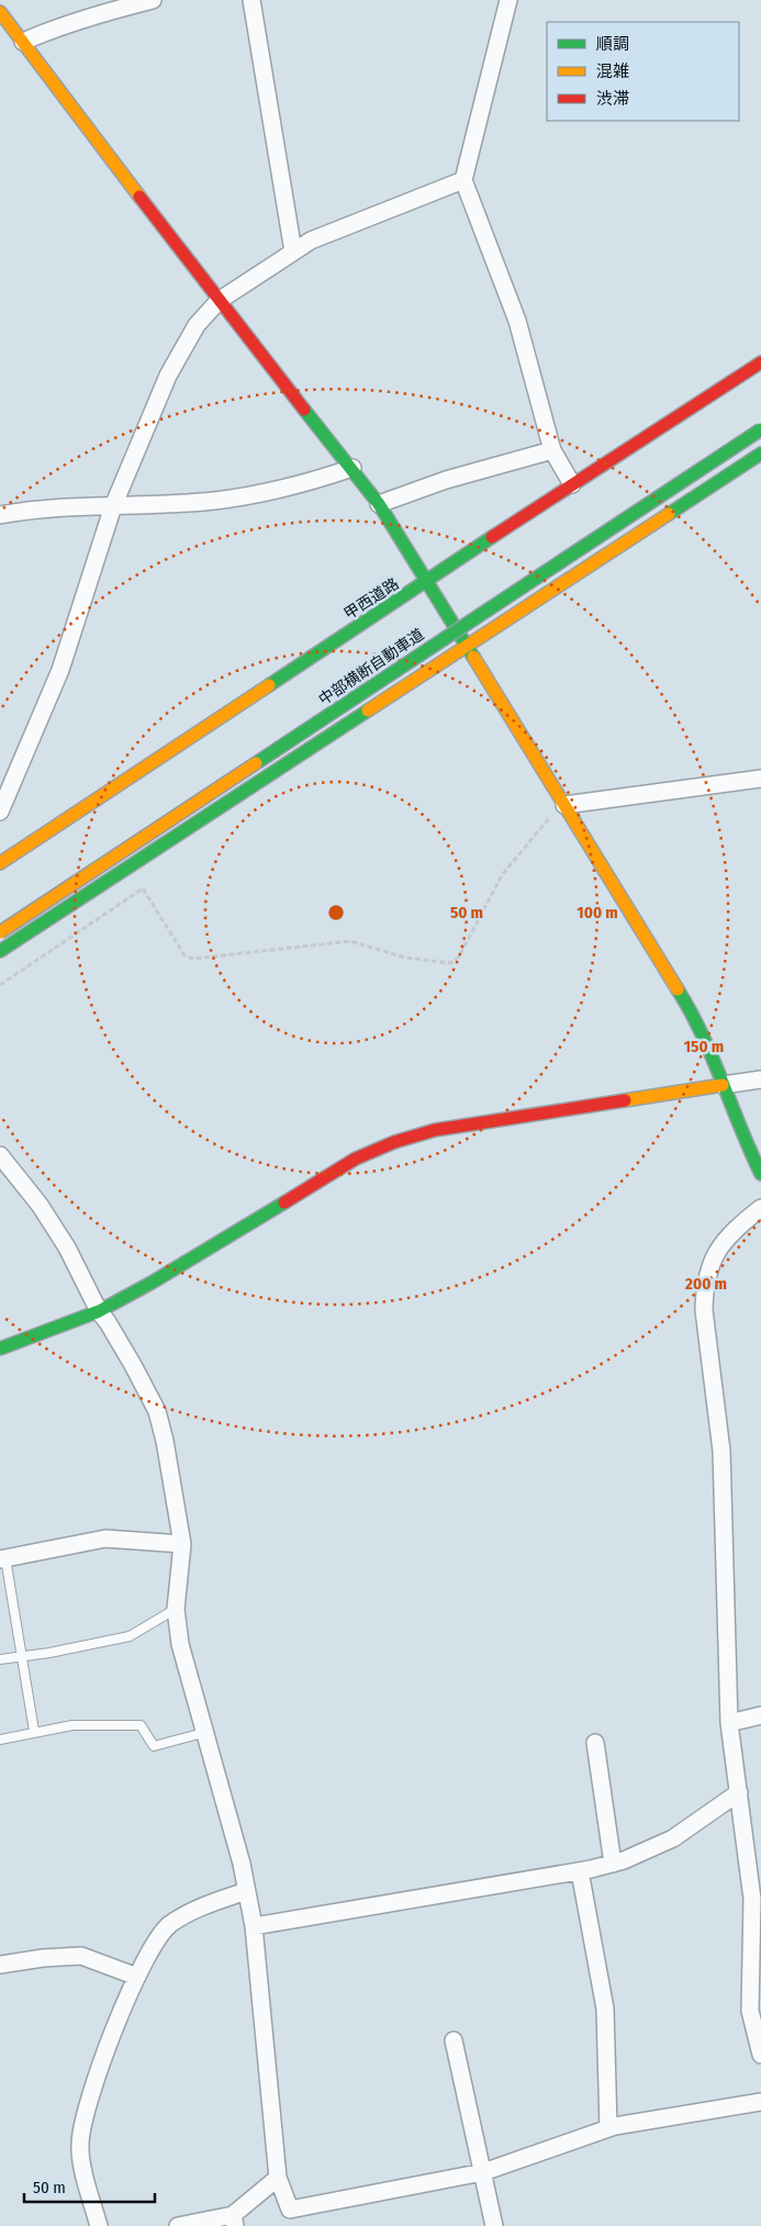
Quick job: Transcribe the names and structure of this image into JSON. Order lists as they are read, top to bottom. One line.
{"streets":{"main road":["甲西道路","中部横断自動車道"]},"legend":["順調","混雑","渋滞"],"scale_bar":"50 m","rings":["50 m","100 m","150 m","200 m"]}
